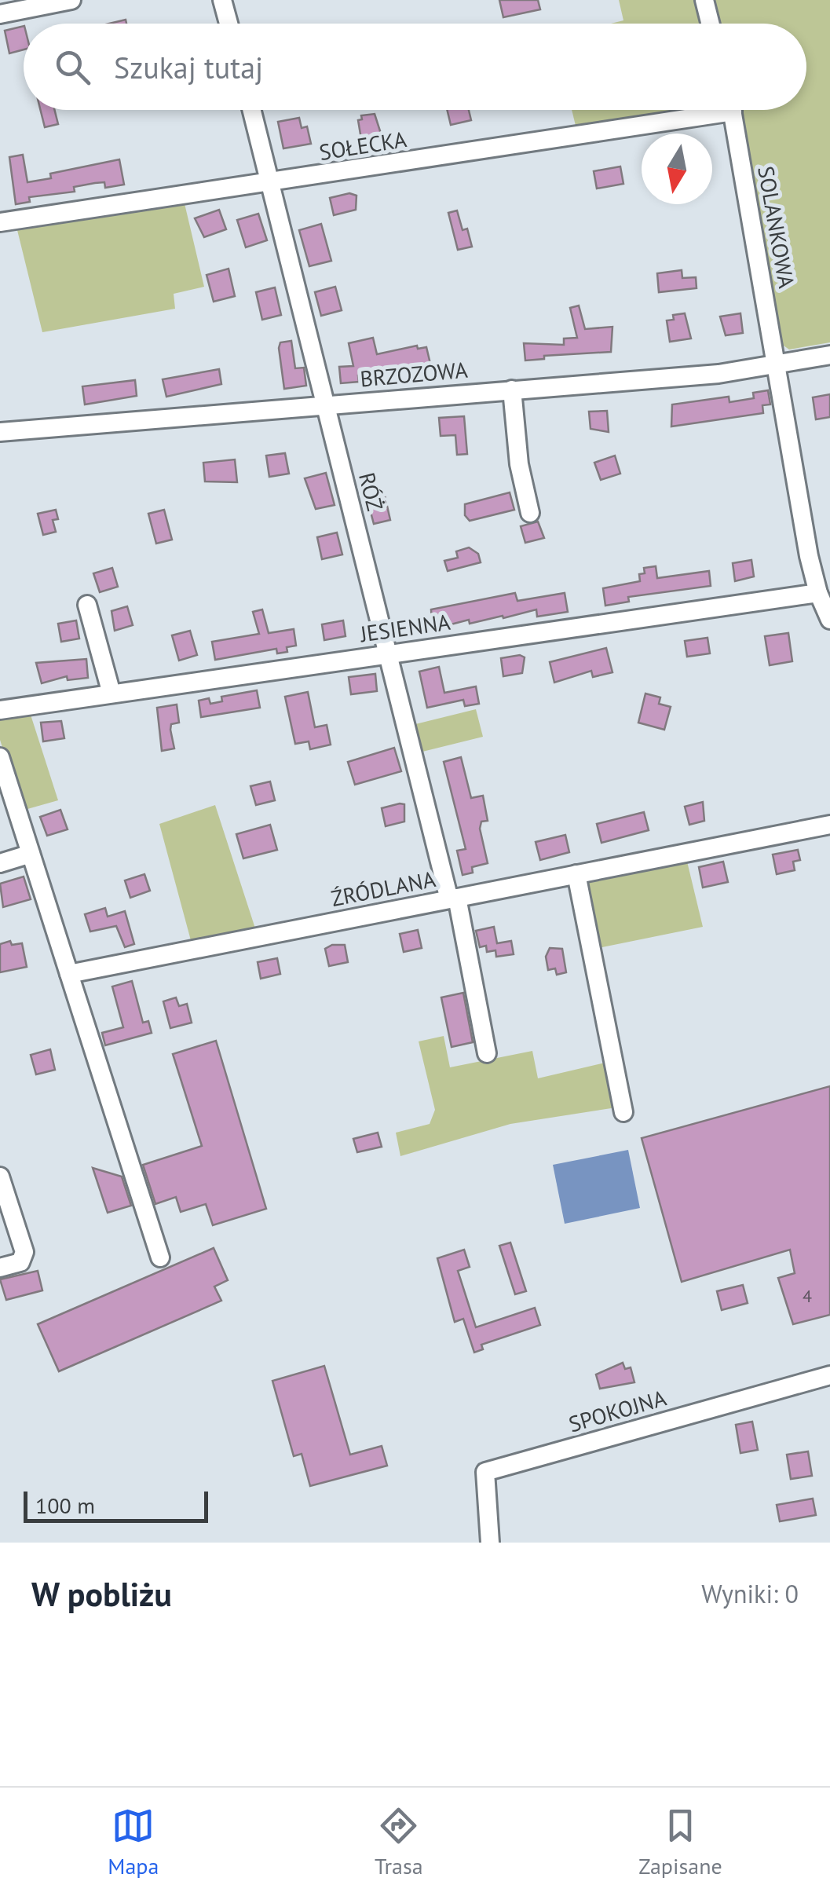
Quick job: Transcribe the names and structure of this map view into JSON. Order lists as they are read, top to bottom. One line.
{"streets":{"street":["SOŁECKA","SOLANKOWA","BRZOZOWA","RÓŻ","JESIENNA","ŹRÓDLANA","SPOKOJNA"]},"crossings":[["SOŁECKA","RÓŻ"],["SOLANKOWA","BRZOZOWA"],["BRZOZOWA","RÓŻ"],["RÓŻ","JESIENNA"],["RÓŻ","ŹRÓDLANA"]],"house_numbers":["4"],"scale_bar":"100 m","north":"bottom","page":{"search":"Szukaj tutaj","scale":"100 m","heading":["W pobliżu","Wyniki: 0"],"nav":["Mapa","Trasa","Zapisane"]}}
